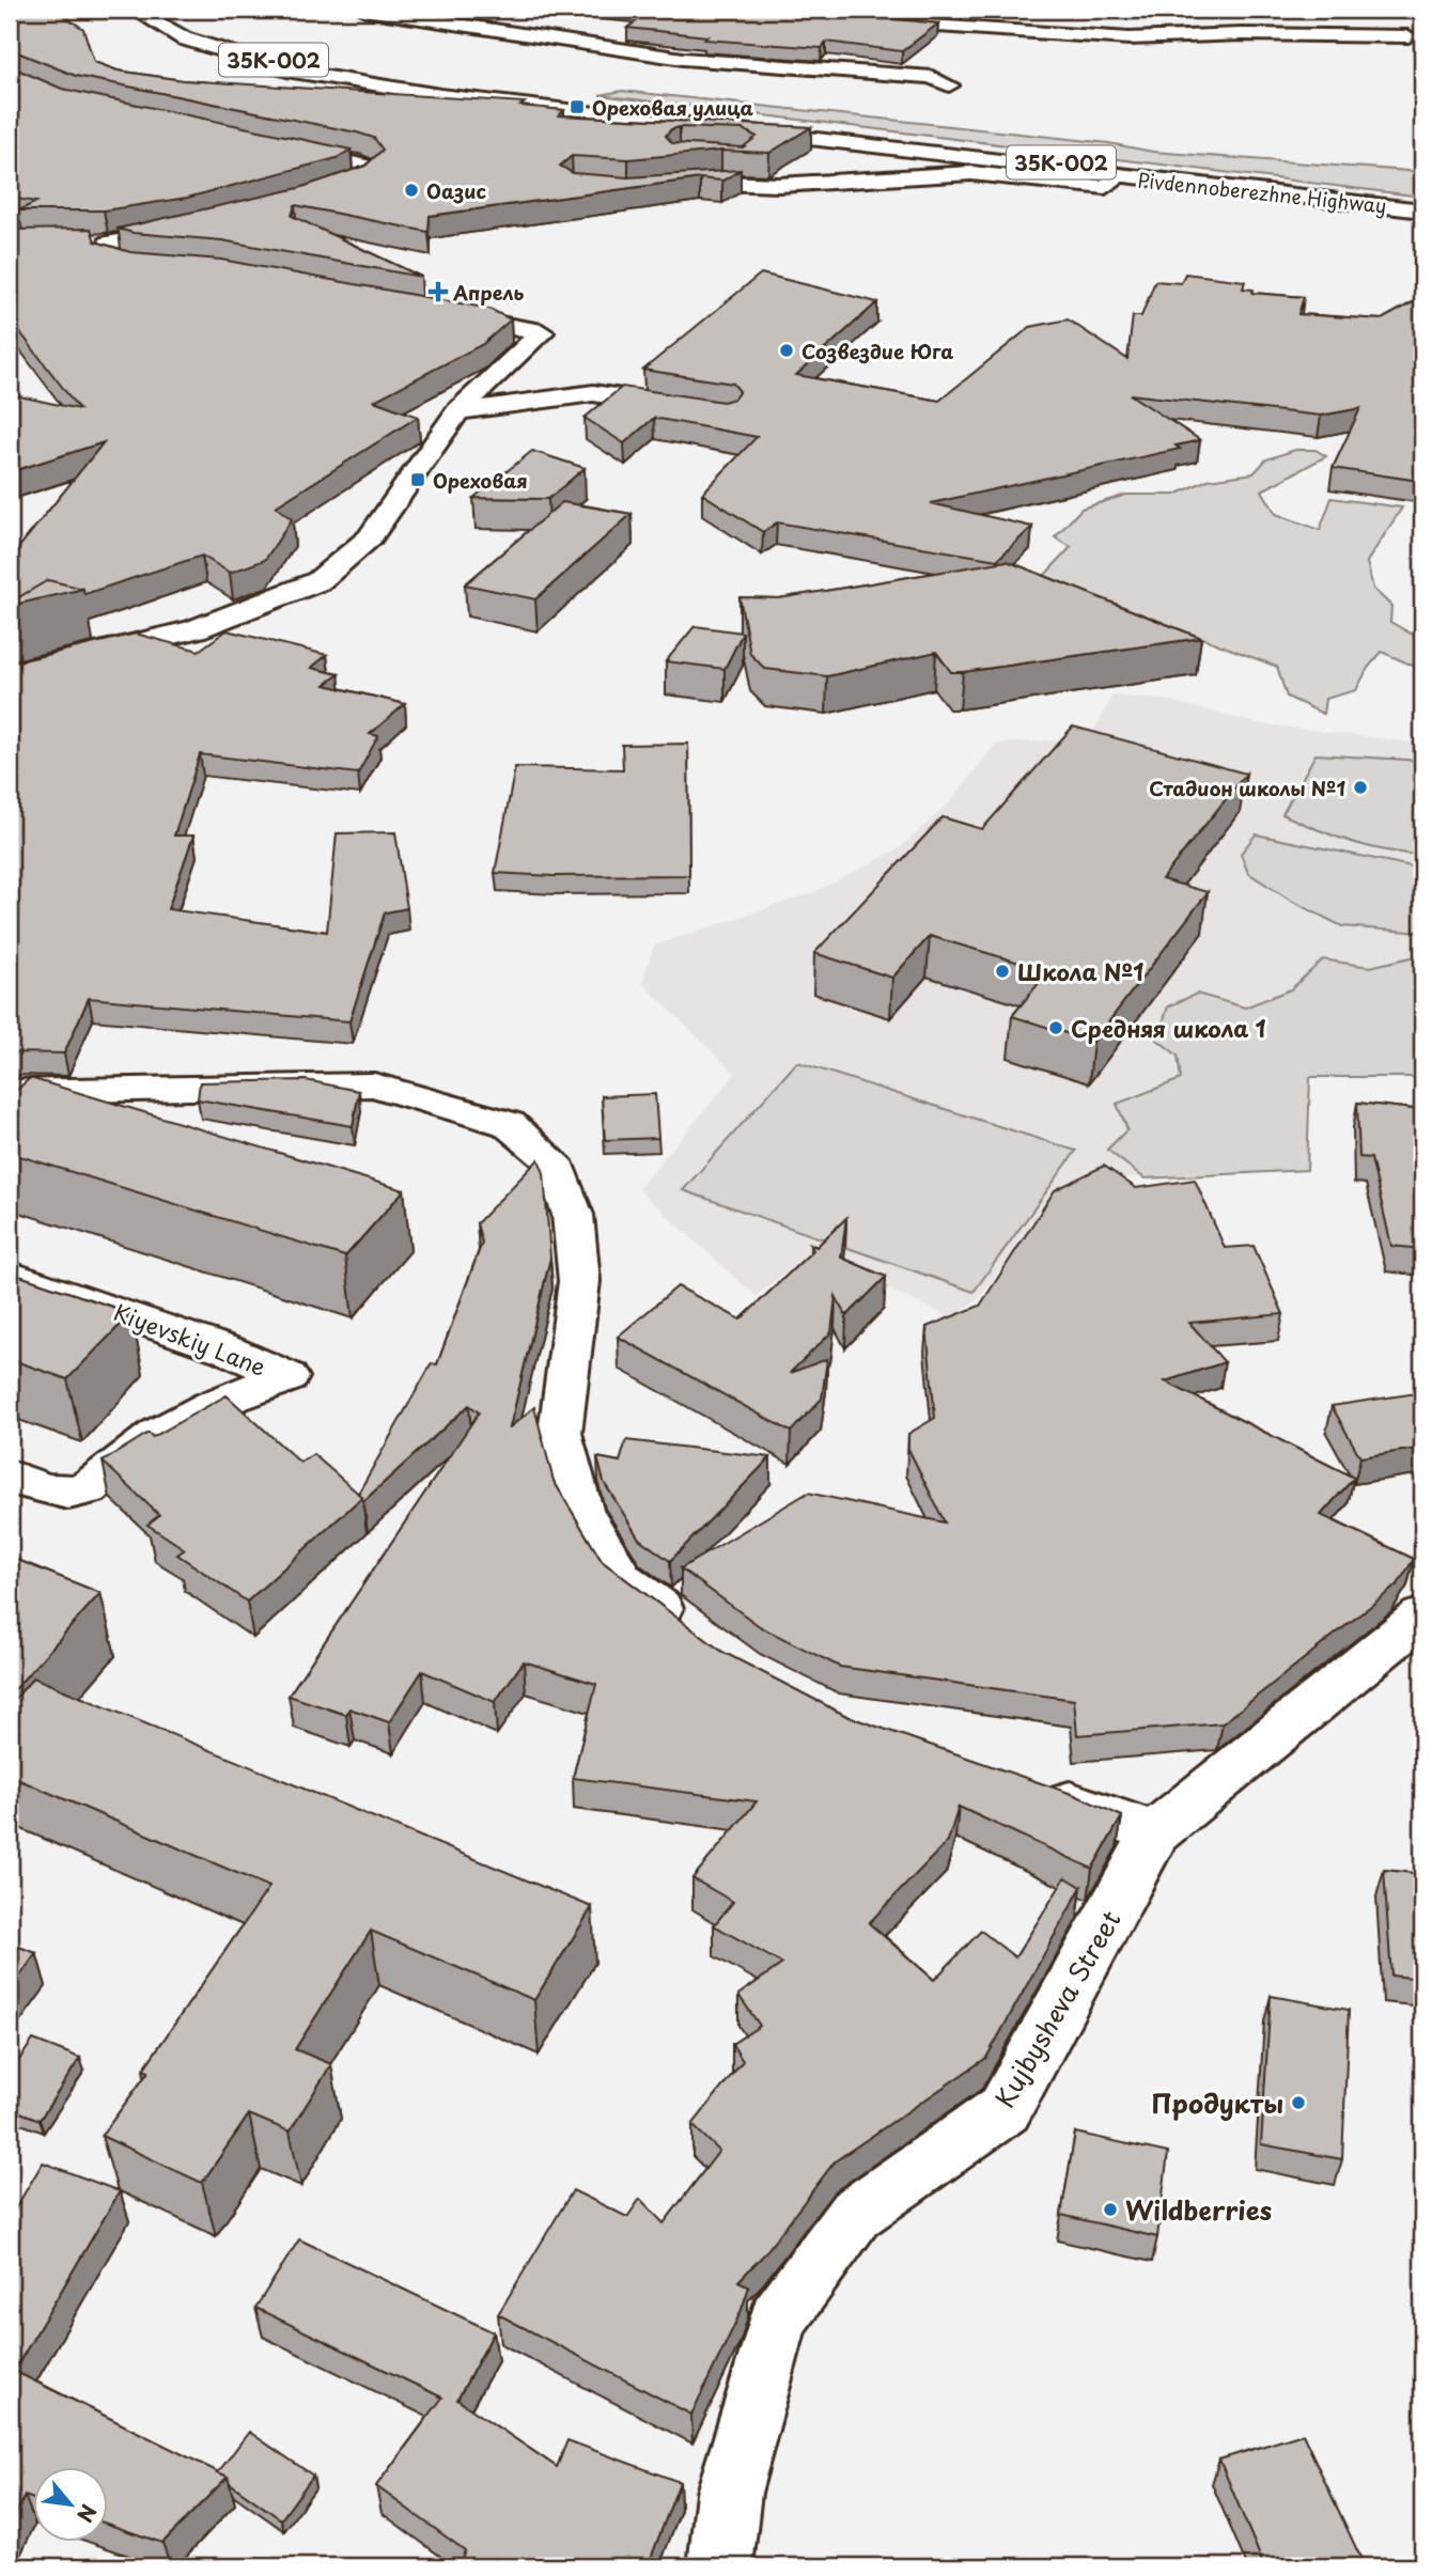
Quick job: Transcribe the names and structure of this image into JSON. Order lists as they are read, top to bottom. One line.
{"streets":{"main road":["35К-002","Pivdennoberezhne Highway","Kiyevskiy Lane","Kujbysheva Street"]},"places":{"transit":["Ореховая улица","Ореховая"],"other":["Оазис","Созвездие Юга","Стадион школы №1","Школа №1","Средняя школа 1","Продукты","Wildberries"],"health":["Апрель"]},"north":"bottom right"}
